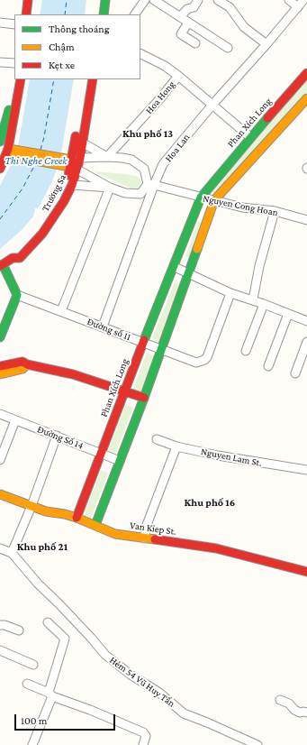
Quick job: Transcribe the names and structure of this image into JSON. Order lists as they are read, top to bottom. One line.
{"streets":{"street":["Hoa Hong","Phan Xích Long","Hoa Lan","Trường Sa","Nguyen Cong Hoan","Đường số 11","Đường Số 14","Nguyen Lam St.","Van Kiep St.","Hẻm 54 Vũ Huy Tấn"]},"crossings":[["Hoa Hong","Phan Xích Long"],["Hoa Hong","Hoa Lan"],["Phan Xích Long","Nguyen Cong Hoan"],["Phan Xích Long","Đường số 11"],["Phan Xích Long","Đường Số 14"],["Phan Xích Long","Van Kiep St."],["Hoa Lan","Nguyen Cong Hoan"],["Hoa Lan","Đường số 11"]],"districts":["Khu phố 13","Khu phố 16","Khu phố 21"],"water":["Thi Nghe Creek"],"legend":["Thông thoáng","Chậm","Kẹt xe"],"scale_bar":"100 m"}
